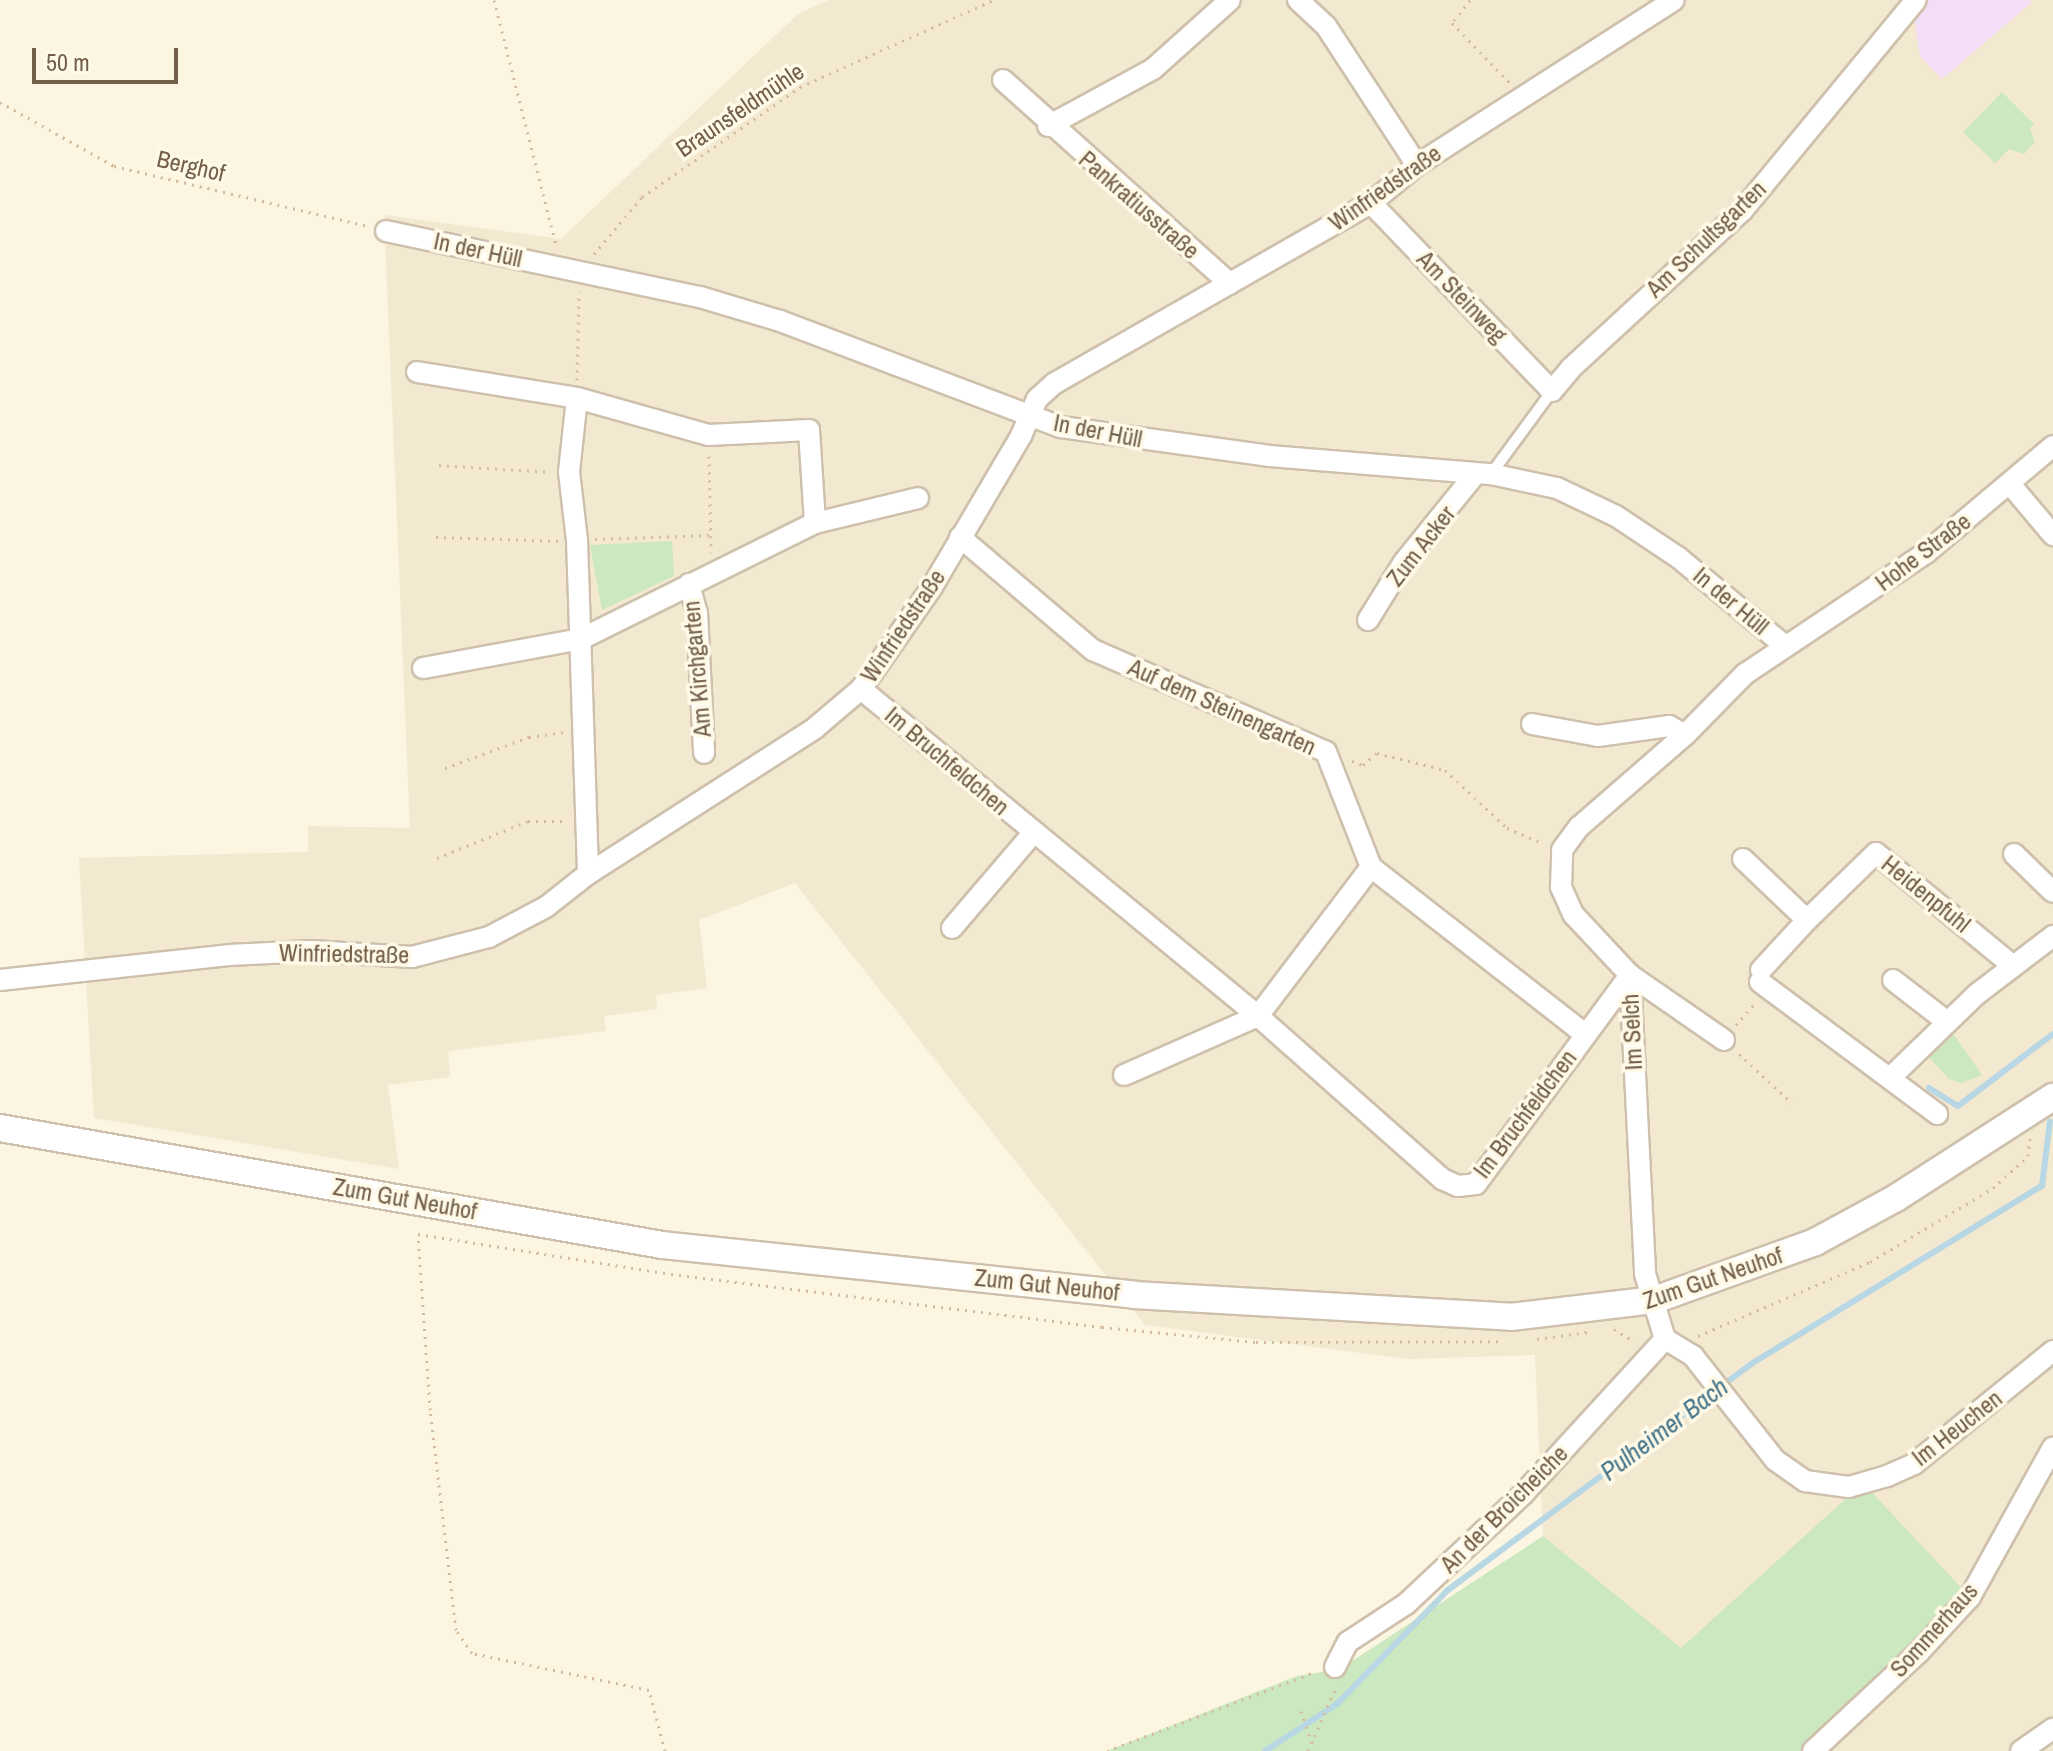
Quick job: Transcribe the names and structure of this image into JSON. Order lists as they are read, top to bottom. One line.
{"streets":{"main road":["Zum Gut Neuhof"],"street":["Winfriedstraße","Pankratiusstraße","Am Schultsgarten","In der Hüll","Am Steinweg","Zum Acker","Hohe Straße","Am Kirchgarten","Auf dem Steinengarten","Im Bruchfeldchen","Heidenpfuhl","Im Selch","Im Heuchen","An der Broicheiche","Sommerhaus"],"path":["Braunsfeldmühle","Berghof"]},"crossings":[["Braunsfeldmühle","In der Hüll"],["Berghof","In der Hüll"],["Winfriedstraße","Pankratiusstraße"],["Winfriedstraße","In der Hüll"],["Winfriedstraße","Am Steinweg"],["Winfriedstraße","Auf dem Steinengarten"],["Winfriedstraße","Im Bruchfeldchen"],["Am Schultsgarten","In der Hüll"],["Am Schultsgarten","Am Steinweg"],["Am Schultsgarten","Zum Acker"],["In der Hüll","Zum Acker"],["In der Hüll","Hohe Straße"],["Im Bruchfeldchen","Im Selch"],["Im Selch","Zum Gut Neuhof"],["Im Selch","Im Heuchen"],["Zum Gut Neuhof","Im Heuchen"],["Im Heuchen","An der Broicheiche"]],"water":["Pulheimer Bach"],"scale_bar":"50 m"}
